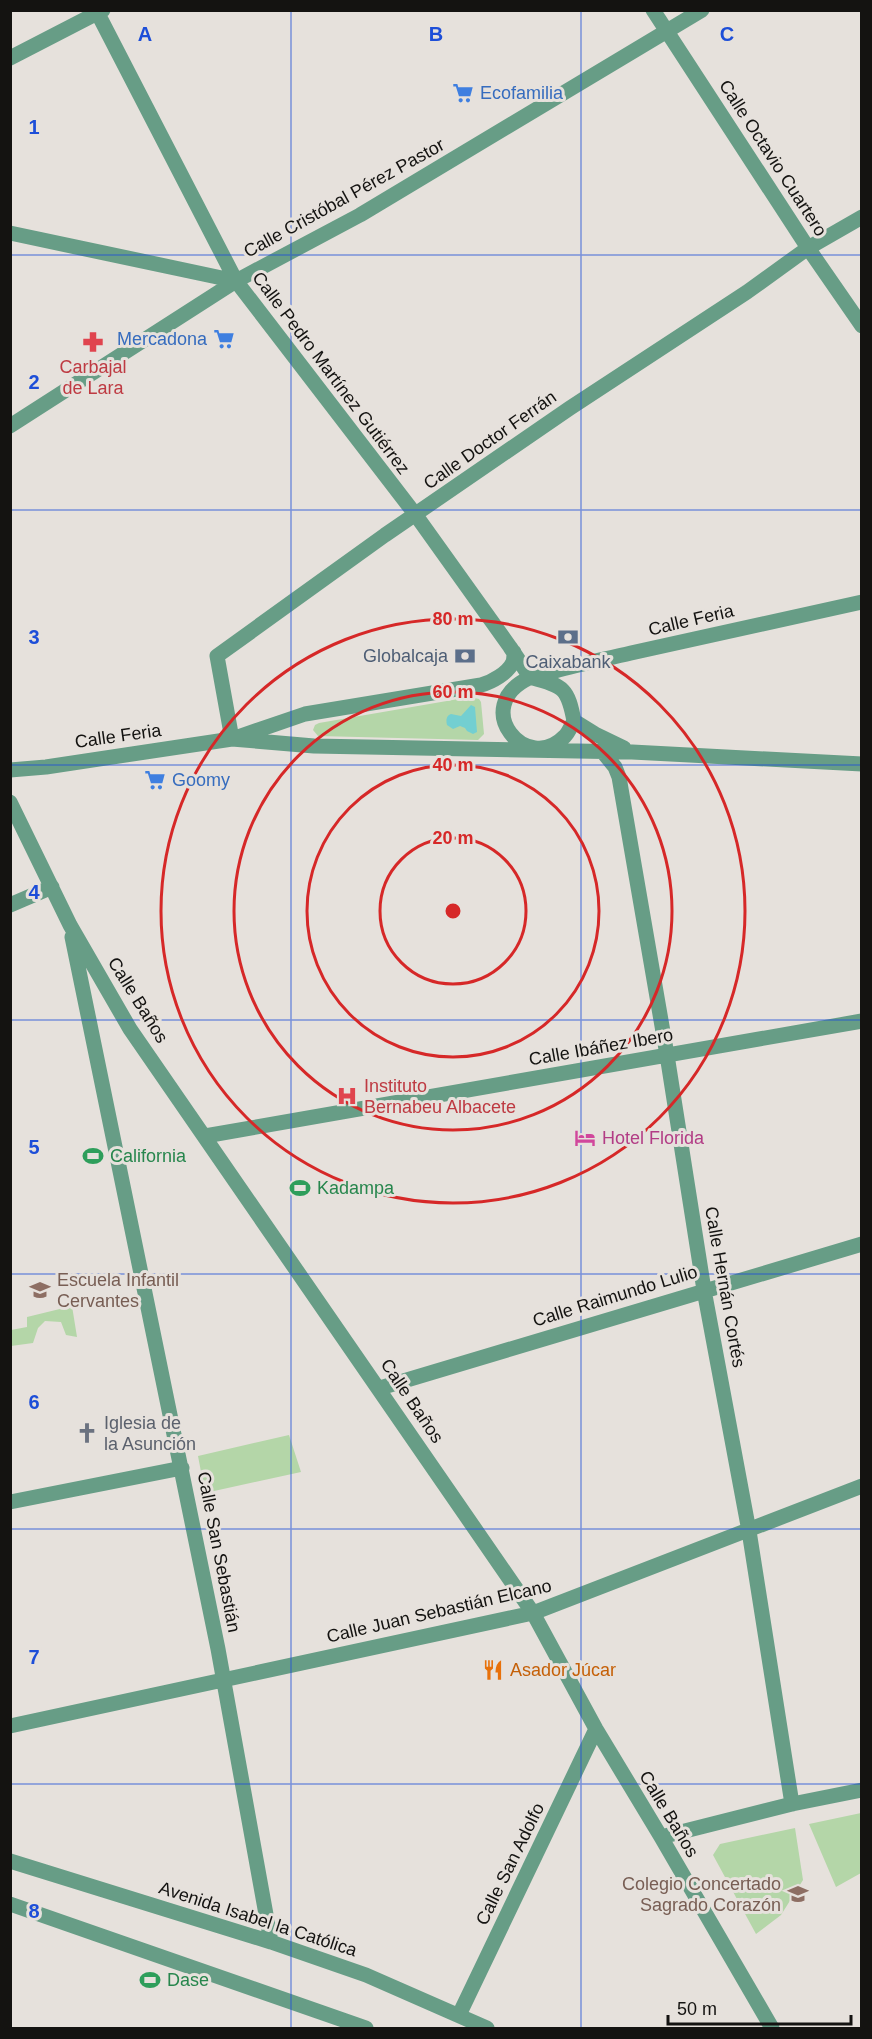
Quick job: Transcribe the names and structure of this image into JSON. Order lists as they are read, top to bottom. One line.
{"streets":{"street":["Calle Octavio Cuartero","Calle Cristóbal Pérez Pastor","Calle Pedro Martínez Gutiérrez","Calle Doctor Ferrán","Calle Feria","Calle Baños","Calle Ibáñez Ibero","Calle Hernán Cortés","Calle Raimundo Lulio","Calle San Sebastián","Calle Juan Sebastián Elcano","Calle San Adolfo","Avenida Isabel la Católica"]},"crossings":[["Calle Octavio Cuartero","Calle Cristóbal Pérez Pastor"],["Calle Octavio Cuartero","Calle Doctor Ferrán"],["Calle Cristóbal Pérez Pastor","Calle Pedro Martínez Gutiérrez"],["Calle Pedro Martínez Gutiérrez","Calle Doctor Ferrán"],["Calle Pedro Martínez Gutiérrez","Calle Feria"],["Calle Doctor Ferrán","Calle Feria"],["Calle Feria","Calle Hernán Cortés"],["Calle Baños","Calle Ibáñez Ibero"],["Calle Baños","Calle Raimundo Lulio"],["Calle Baños","Calle San Sebastián"],["Calle Baños","Calle Juan Sebastián Elcano"],["Calle Baños","Calle San Adolfo"],["Calle Ibáñez Ibero","Calle Hernán Cortés"],["Calle Hernán Cortés","Calle Raimundo Lulio"],["Calle Hernán Cortés","Calle Juan Sebastián Elcano"],["Calle San Sebastián","Calle Juan Sebastián Elcano"],["Calle San Sebastián","Avenida Isabel la Católica"],["Calle San Adolfo","Avenida Isabel la Católica"]],"places":{"supermarket":["Ecofamilia","Mercadona","Goomy"],"pharmacy":["Carbajal de Lara"],"bank":["Caixabank","Globalcaja"],"hospital":["Instituto Bernabeu Albacete"],"hotel":["Hotel Florida"],"sports":["California","Kadampa","Dase"],"school or university":["Escuela Infantil Cervantes","Colegio Concertado Sagrado Corazón"],"church":["Iglesia de la Asunción"],"restaurant":["Asador Júcar"]},"scale_bar":"50 m","grid":{"columns":["A","B","C"],"rows":["1","2","3","4","5","6","7","8"]},"rings":["80 m","60 m","40 m","20 m"]}
